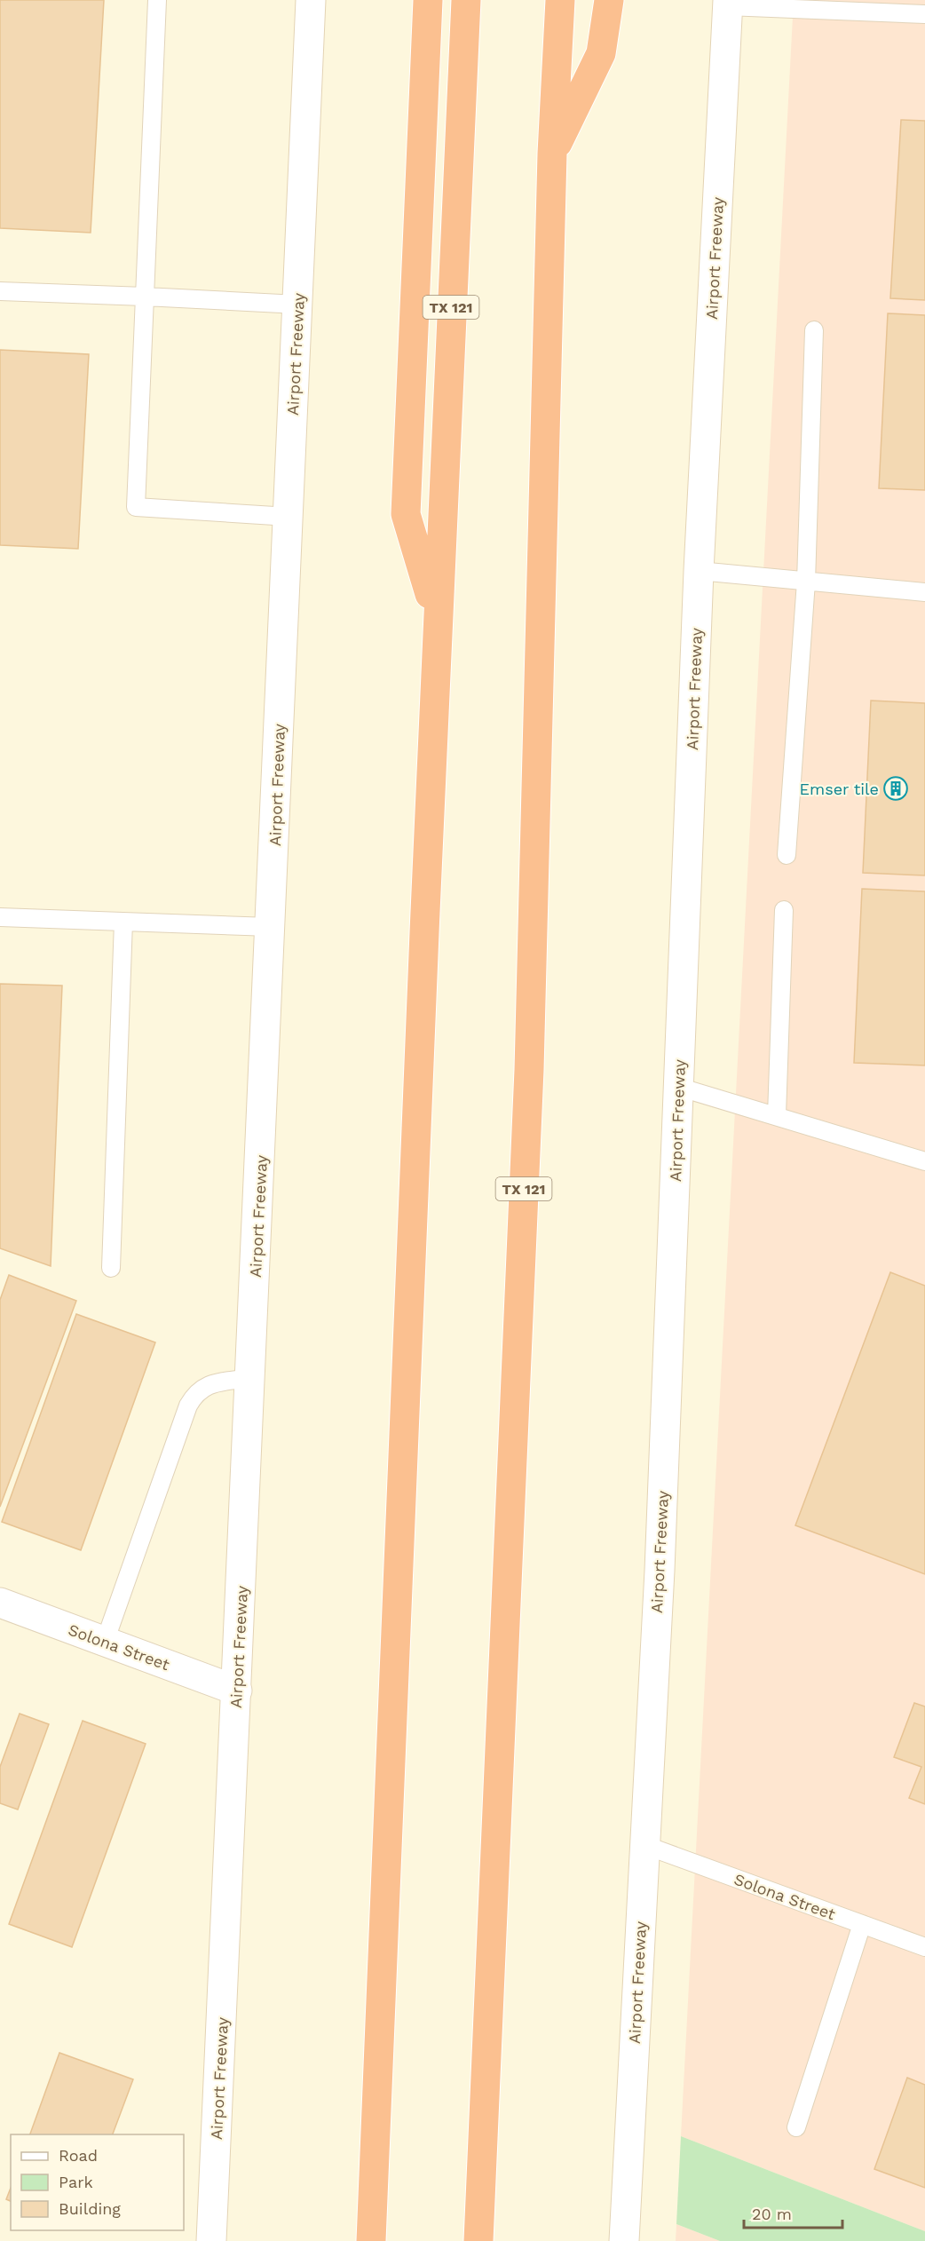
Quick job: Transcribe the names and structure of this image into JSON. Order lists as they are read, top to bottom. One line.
{"streets":{"highway":["TX 121"],"main road":["Airport Freeway","Solona Street"]},"crossings":[["Airport Freeway","Solona Street"]],"places":{"building":["Emser tile"]},"legend":["Road","Park","Building"],"scale_bar":"20 m"}
